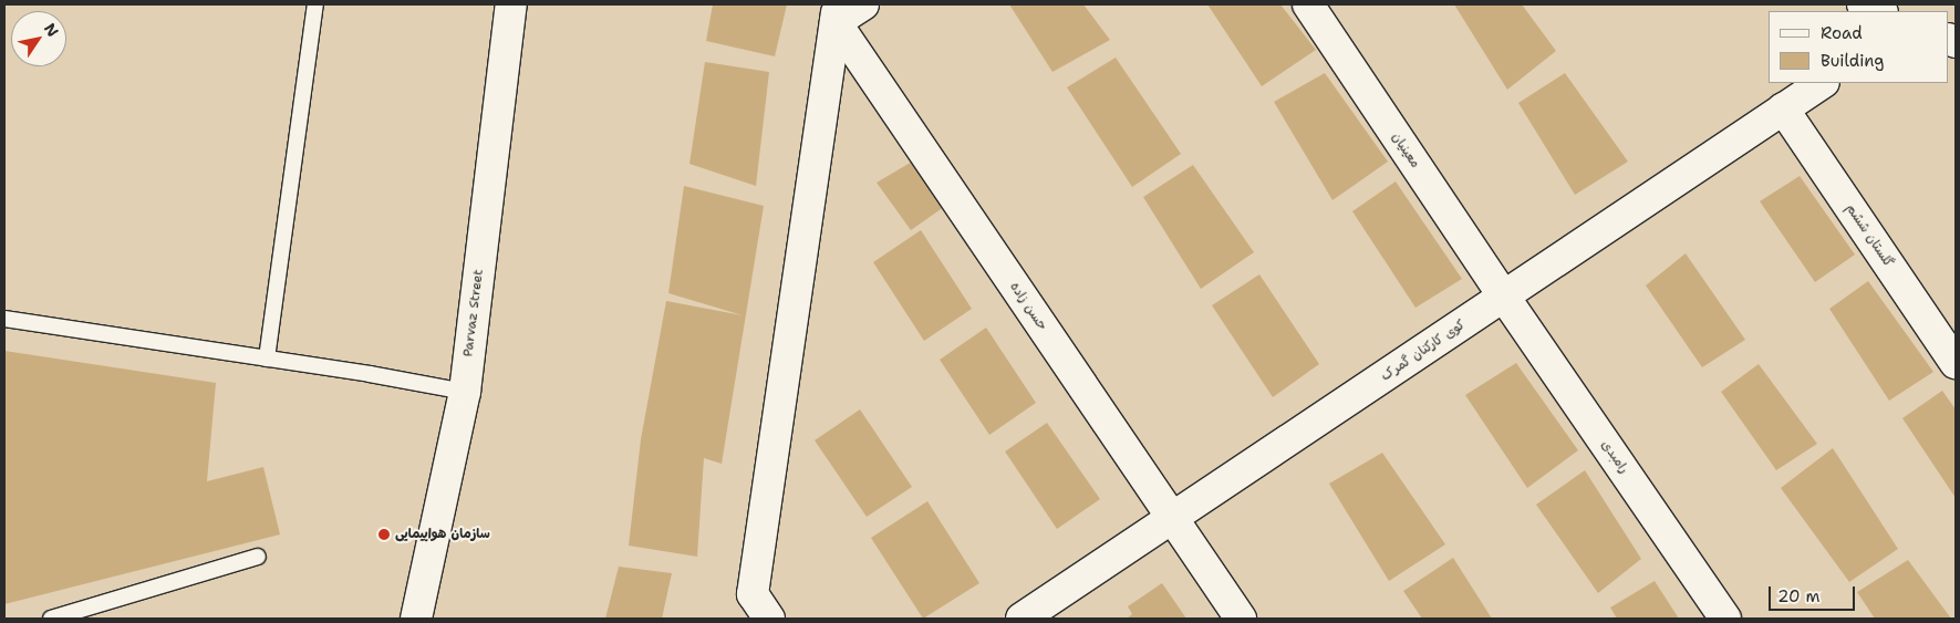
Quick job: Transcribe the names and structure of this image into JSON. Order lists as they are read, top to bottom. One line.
{"streets":{"street":["معینیان","گلستان ششم","حسن زاده","Parvaz Street","کوی کارکنان گمرک","رامبدی"]},"crossings":[["معینیان","کوی کارکنان گمرک"],["معینیان","رامبدی"],["گلستان ششم","کوی کارکنان گمرک"],["حسن زاده","کوی کارکنان گمرک"],["کوی کارکنان گمرک","رامبدی"]],"places":["سازمان هواپیمایی"],"legend":["Road","Building"],"scale_bar":"20 m","north":"top right"}
